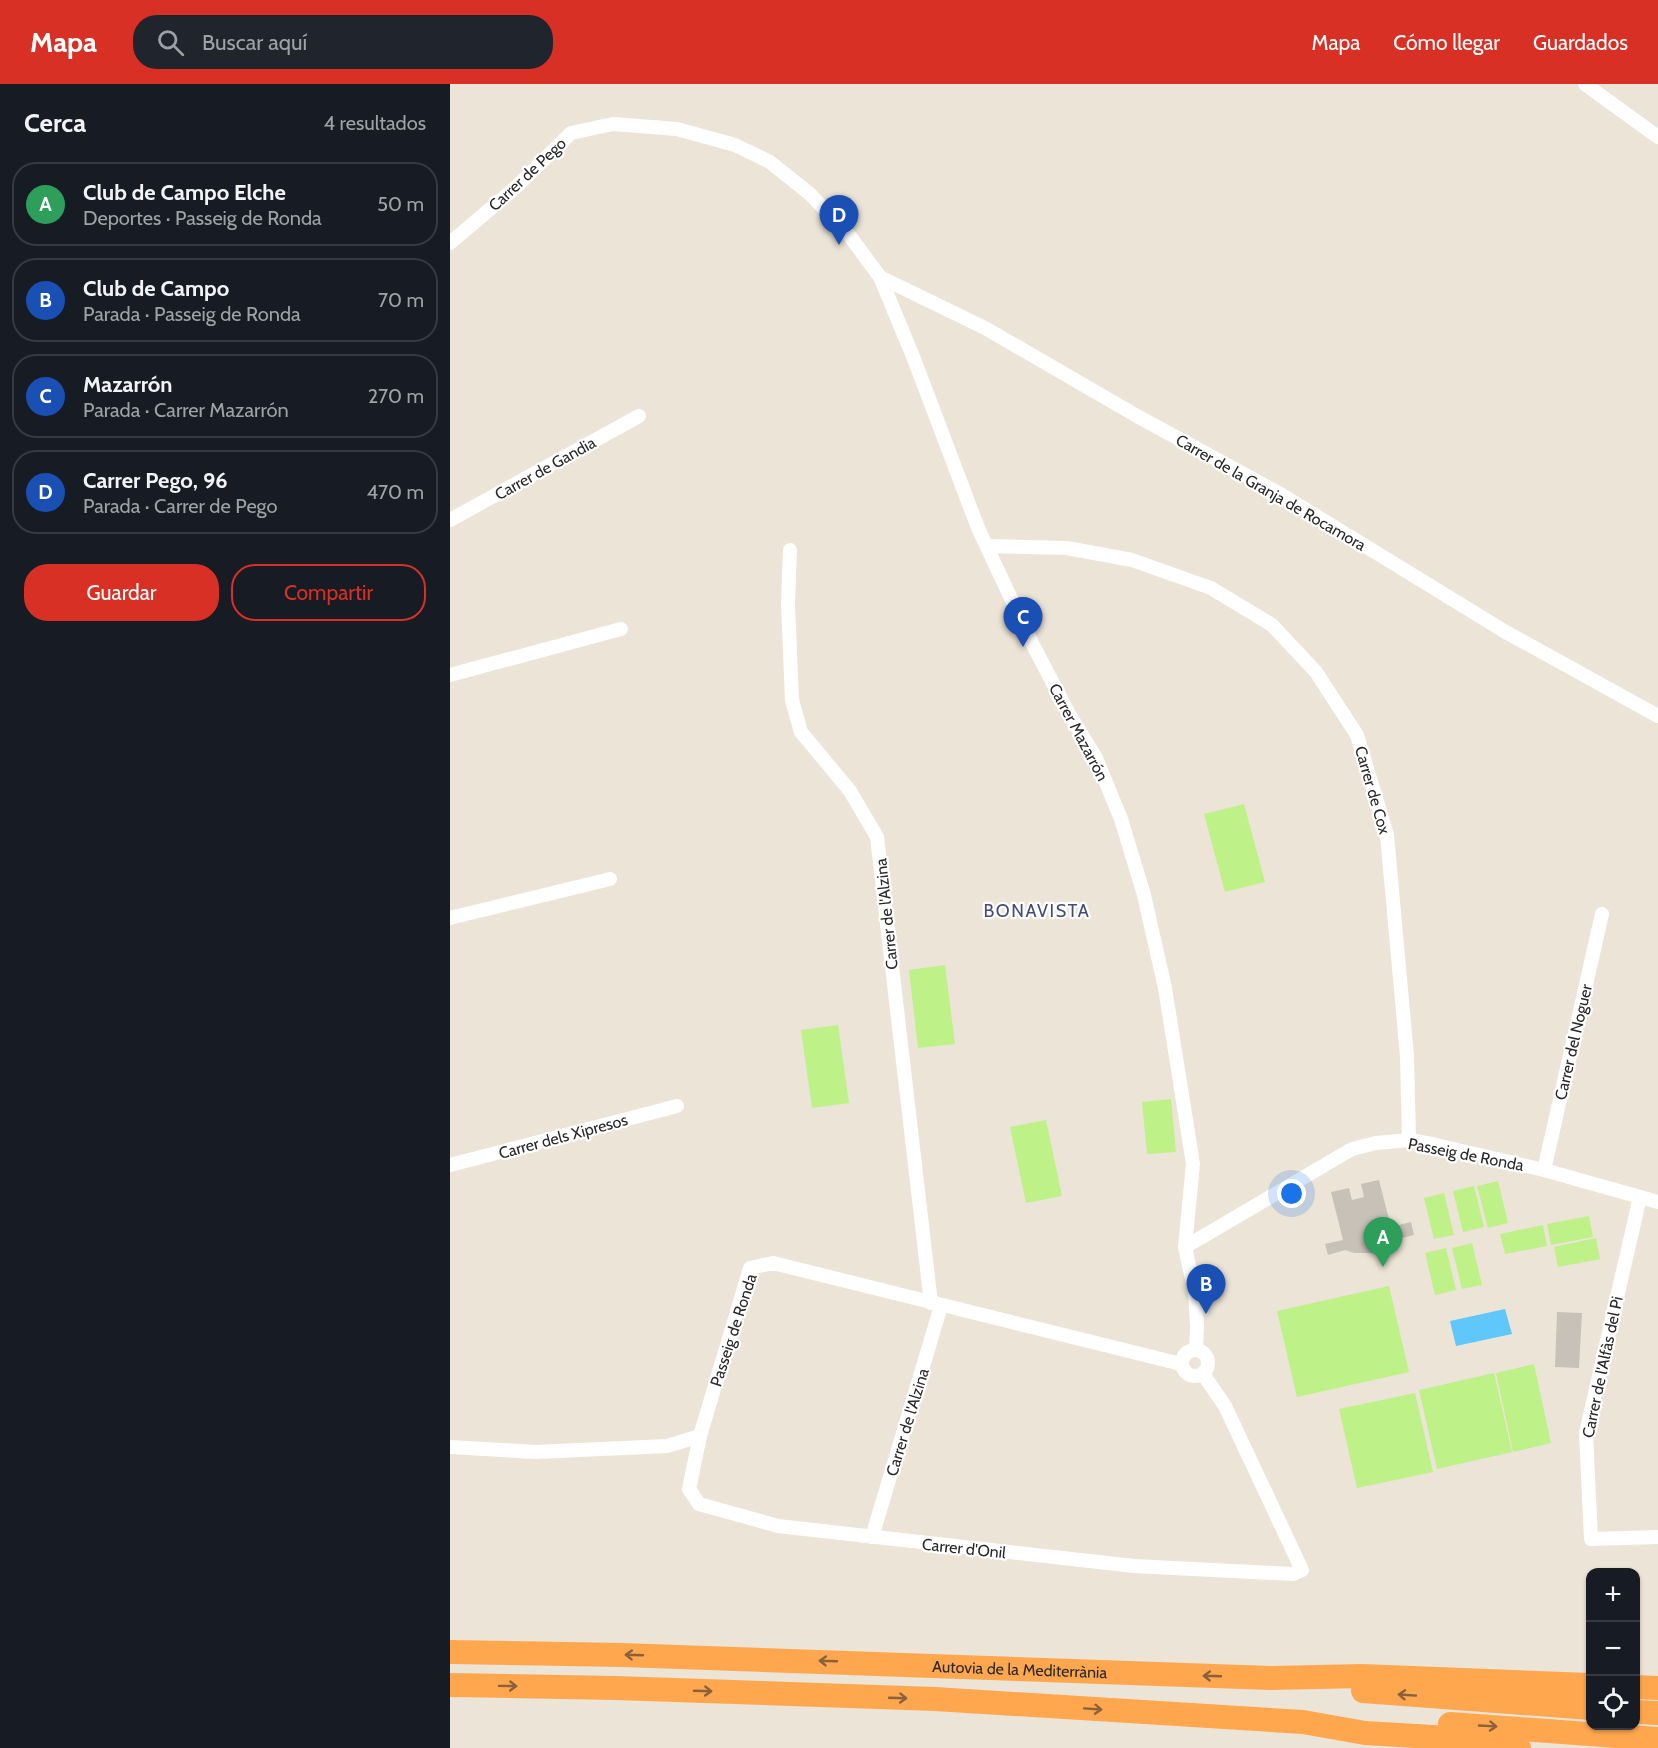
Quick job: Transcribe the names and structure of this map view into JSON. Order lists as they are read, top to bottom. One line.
{"streets":{"highway":["Autovia de la Mediterrània"],"street":["Carrer de Pego","Carrer de Gandia","Carrer de la Granja de Rocamora","Carrer Mazarrón","Carrer de Cox","Carrer de l'Alzina","Carrer del Noguer","Carrer dels Xipresos","Passeig de Ronda","Carrer de l'Alfàs del Pi","Carrer d'Onil"]},"crossings":[["Carrer de Pego","Carrer de la Granja de Rocamora"],["Carrer de Pego","Carrer Mazarrón"],["Carrer de la Granja de Rocamora","Carrer Mazarrón"],["Carrer Mazarrón","Carrer de Cox"],["Carrer Mazarrón","Passeig de Ronda"],["Carrer de Cox","Passeig de Ronda"],["Carrer de l'Alzina","Passeig de Ronda"],["Carrer de l'Alzina","Carrer d'Onil"],["Carrer del Noguer","Passeig de Ronda"],["Passeig de Ronda","Carrer de l'Alfàs del Pi"],["Passeig de Ronda","Carrer d'Onil"]],"districts":["BONAVISTA"],"page":{"header":"Mapa","search":"Buscar aquí","nav":["Mapa","Cómo llegar","Guardados"],"heading":["Cerca","4 resultados"],"list":[{"mark":"A","name":"Club de Campo Elche","note":"Deportes · Passeig de Ronda","value":"50 m"},{"mark":"B","name":"Club de Campo","note":"Parada · Passeig de Ronda","value":"70 m"},{"mark":"C","name":"Mazarrón","note":"Parada · Carrer Mazarrón","value":"270 m"},{"mark":"D","name":"Carrer Pego, 96","note":"Parada · Carrer de Pego","value":"470 m"}],"pins":["D","C","A","B"],"buttons":["Guardar","Compartir"],"map_buttons":["+","−"]}}
